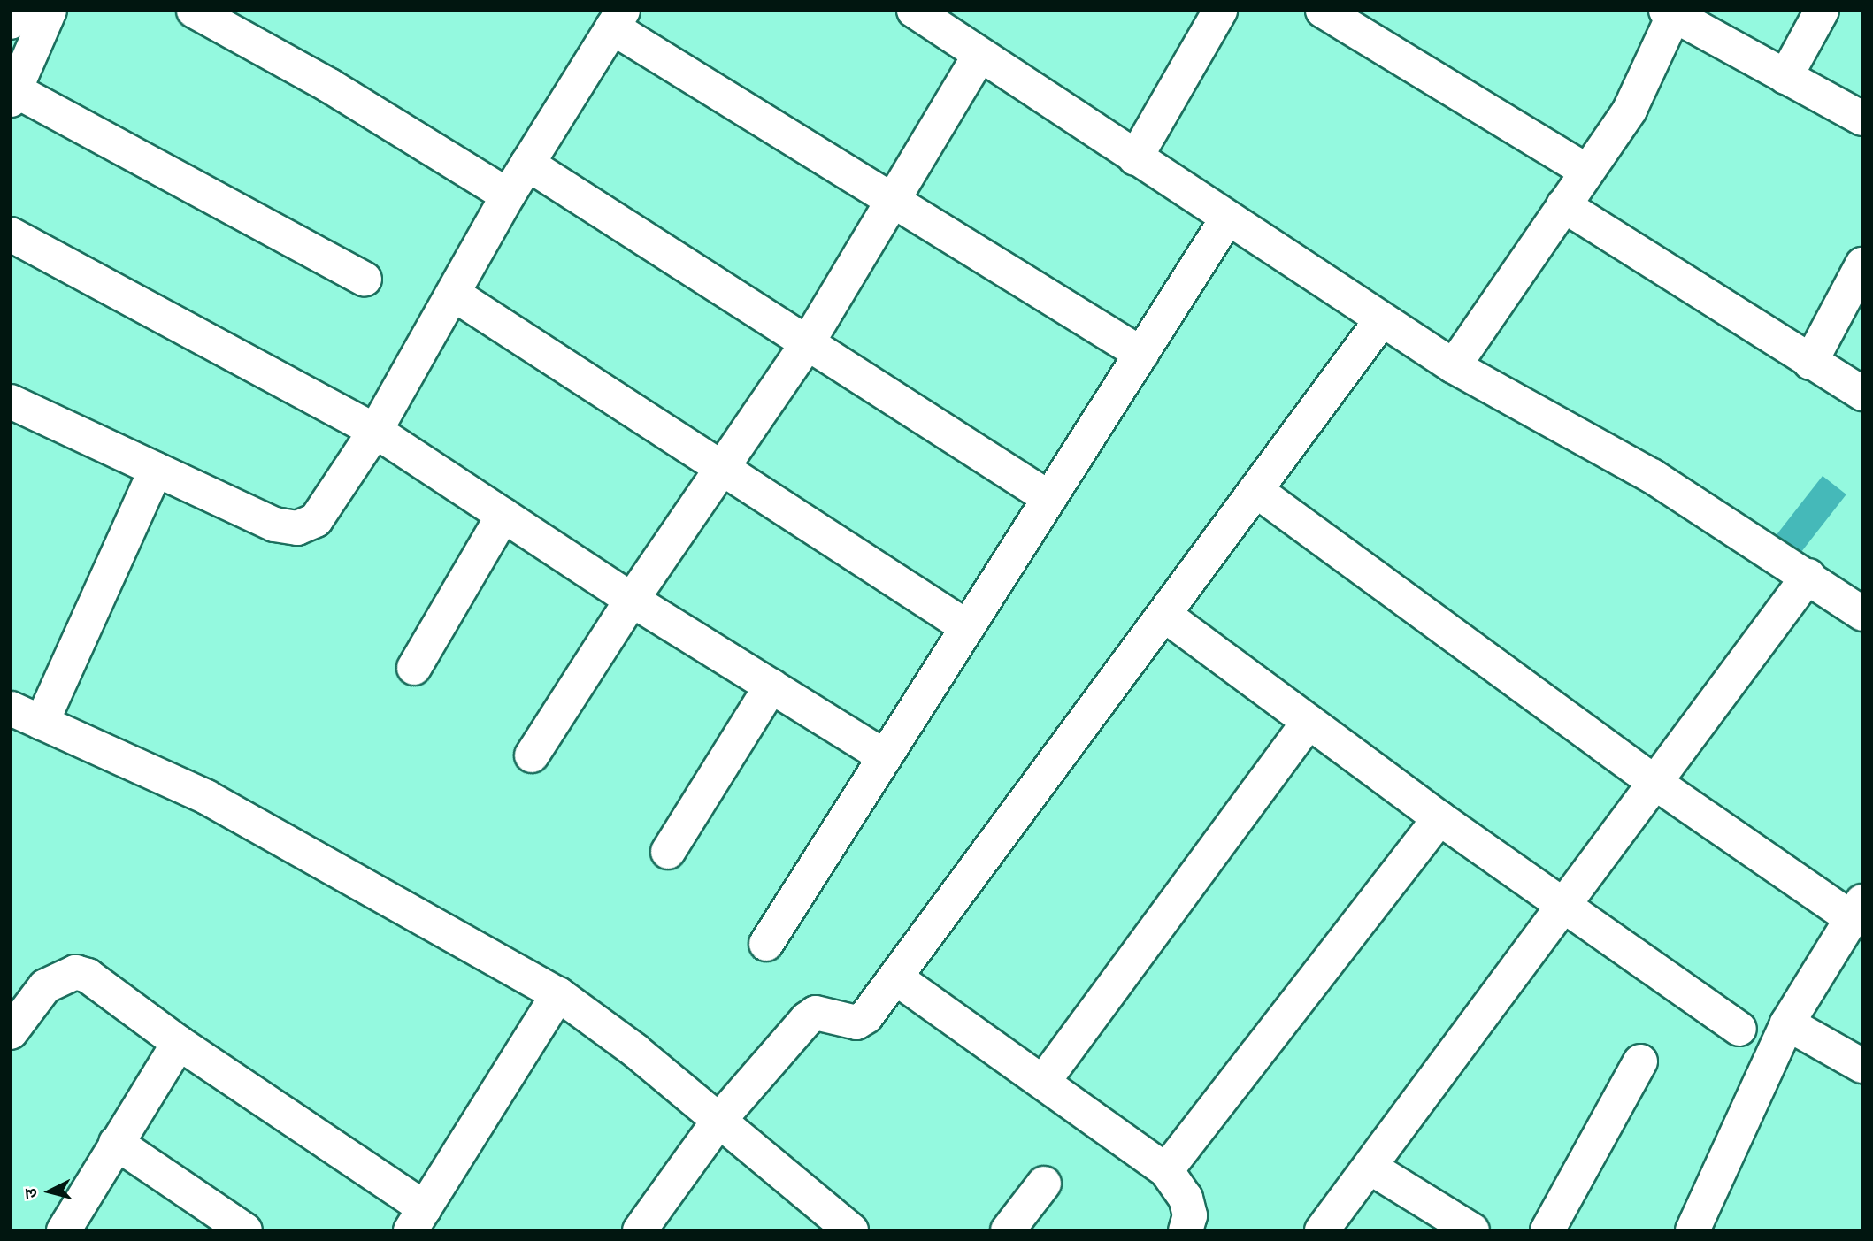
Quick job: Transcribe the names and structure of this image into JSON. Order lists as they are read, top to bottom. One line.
{"north":"left"}
